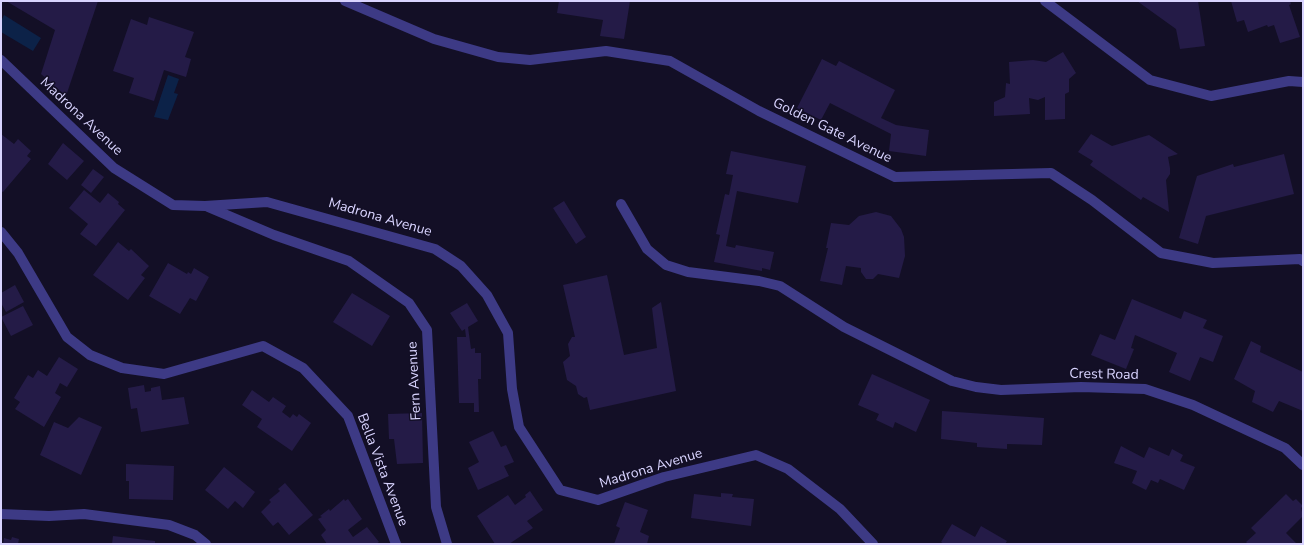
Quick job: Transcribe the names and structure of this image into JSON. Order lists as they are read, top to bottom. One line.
{"streets":{"street":["Madrona Avenue","Golden Gate Avenue","Crest Road","Fern Avenue","Bella Vista Avenue"]},"crossings":[["Madrona Avenue","Fern Avenue"]]}
